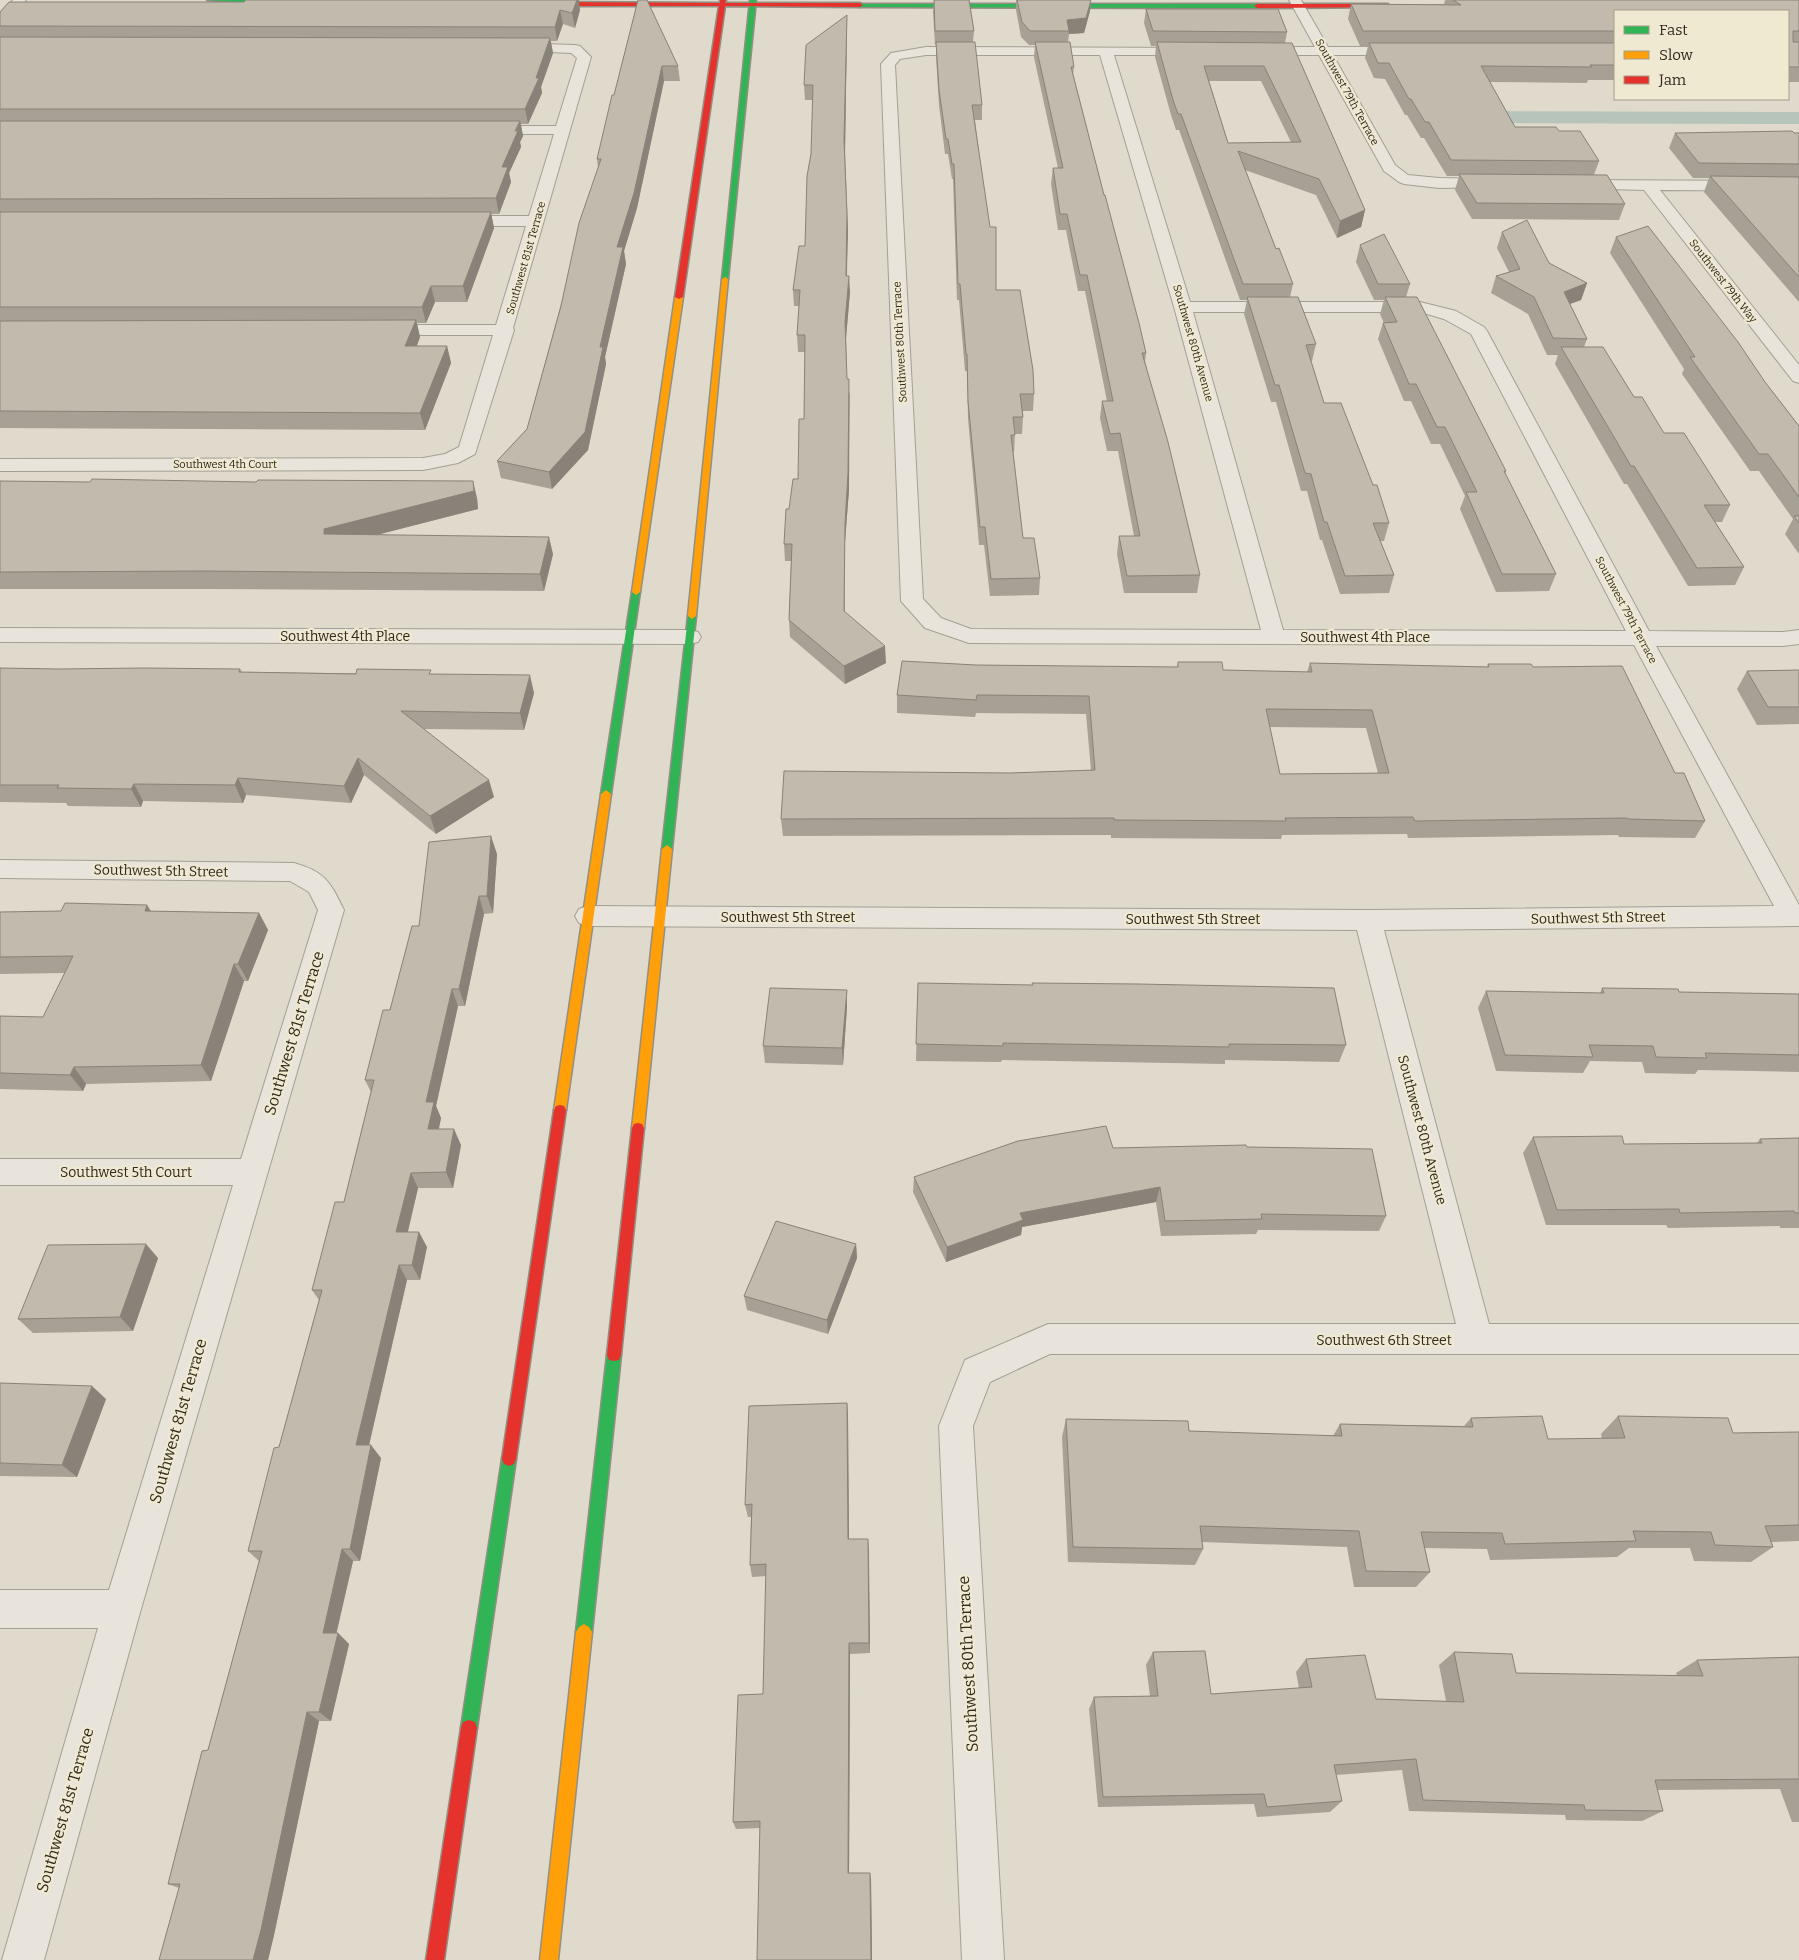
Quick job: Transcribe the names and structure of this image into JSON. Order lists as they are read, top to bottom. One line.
{"streets":{"street":["Southwest 79th Terrace","Southwest 81st Terrace","Southwest 79th Way","Southwest 80th Terrace","Southwest 80th Avenue","Southwest 4th Court","Southwest 4th Place","Southwest 5th Street","Southwest 5th Court","Southwest 6th Street"]},"crossings":[["Southwest 79th Terrace","Southwest 80th Avenue"],["Southwest 79th Terrace","Southwest 4th Place"],["Southwest 79th Terrace","Southwest 5th Street"],["Southwest 81st Terrace","Southwest 4th Court"],["Southwest 81st Terrace","Southwest 5th Street"],["Southwest 81st Terrace","Southwest 5th Court"],["Southwest 80th Terrace","Southwest 80th Avenue"],["Southwest 80th Terrace","Southwest 4th Place"],["Southwest 80th Terrace","Southwest 6th Street"],["Southwest 80th Avenue","Southwest 4th Place"],["Southwest 80th Avenue","Southwest 5th Street"],["Southwest 80th Avenue","Southwest 6th Street"]],"legend":["Fast","Slow","Jam"]}
